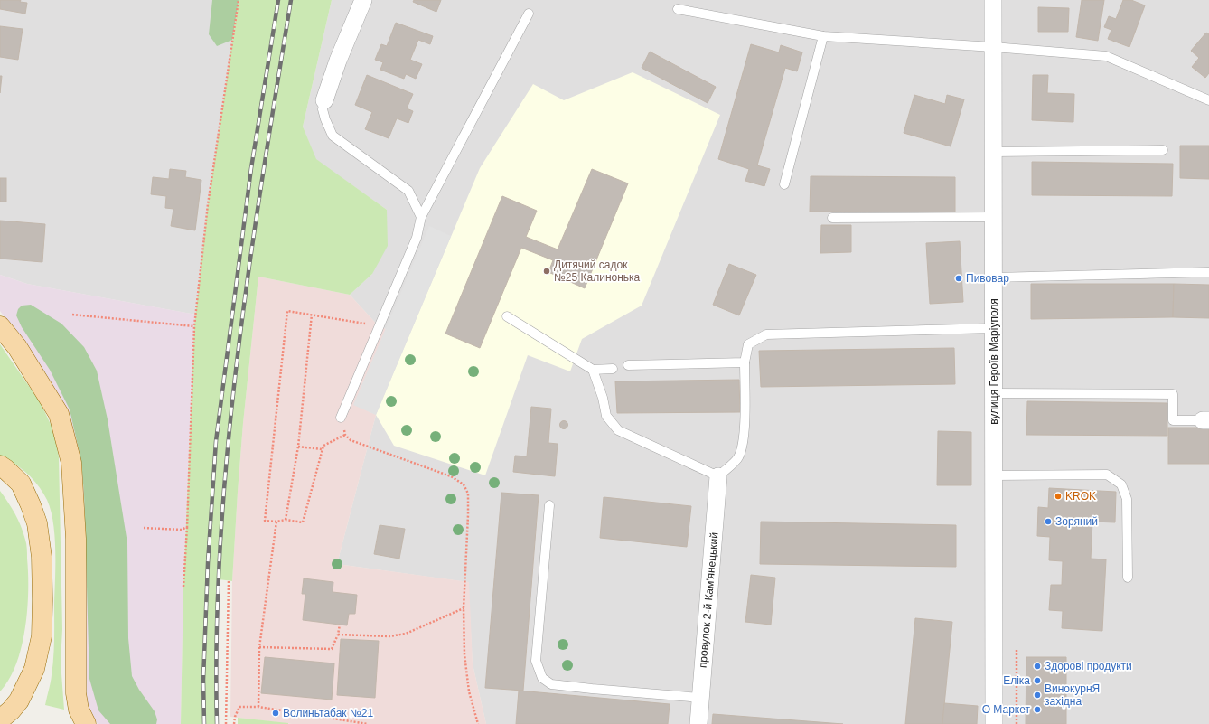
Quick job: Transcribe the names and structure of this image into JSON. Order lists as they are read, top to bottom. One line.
{"streets":{"street":["вулиця Героїв Маріуполя","провулок 2-й Кам'янецький"]},"places":["Дитячий садок №25 Калинонька","Пивовар","KROK","Зоряний","Здорові продукти","Еліка","ВинокурнЯ західна","О Маркет","Волиньтабак №21"]}
